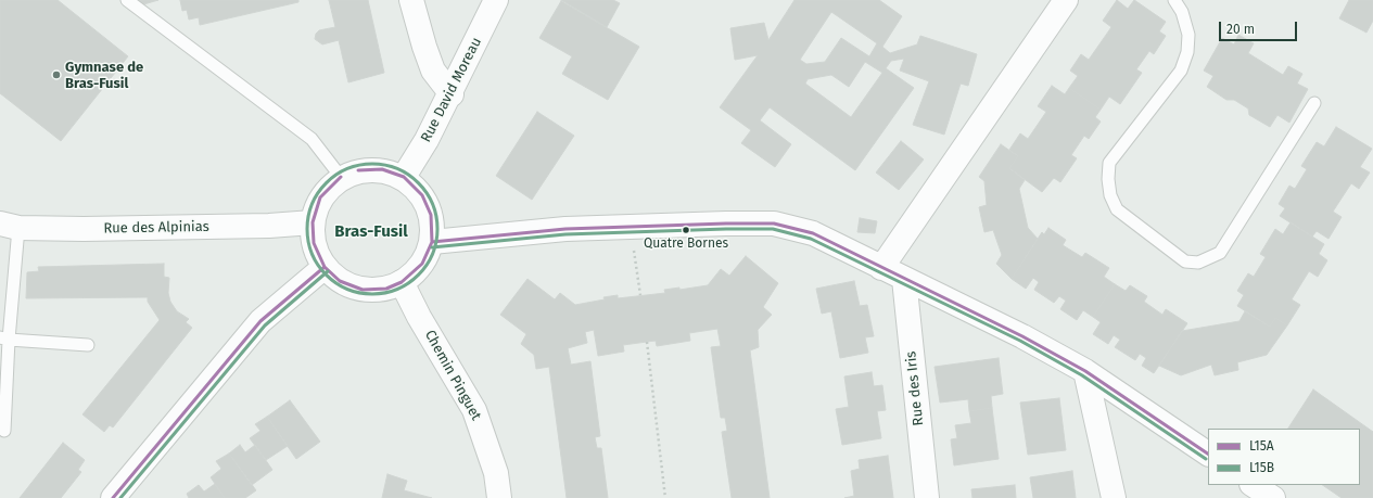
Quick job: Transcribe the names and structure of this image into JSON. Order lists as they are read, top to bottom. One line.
{"streets":{"street":["Rue David Moreau","Rue des Alpinias","Chemin Pinguet","Rue des Iris"]},"crossings":[["Rue David Moreau","Rue des Alpinias"],["Rue David Moreau","Chemin Pinguet"],["Rue des Alpinias","Chemin Pinguet"]],"districts":["Bras-Fusil"],"places":["Gymnase de Bras-Fusil","Quatre Bornes"],"lines":["transit line L15B","transit line L15A"],"legend":["L15A","L15B"],"scale_bar":"20 m"}
